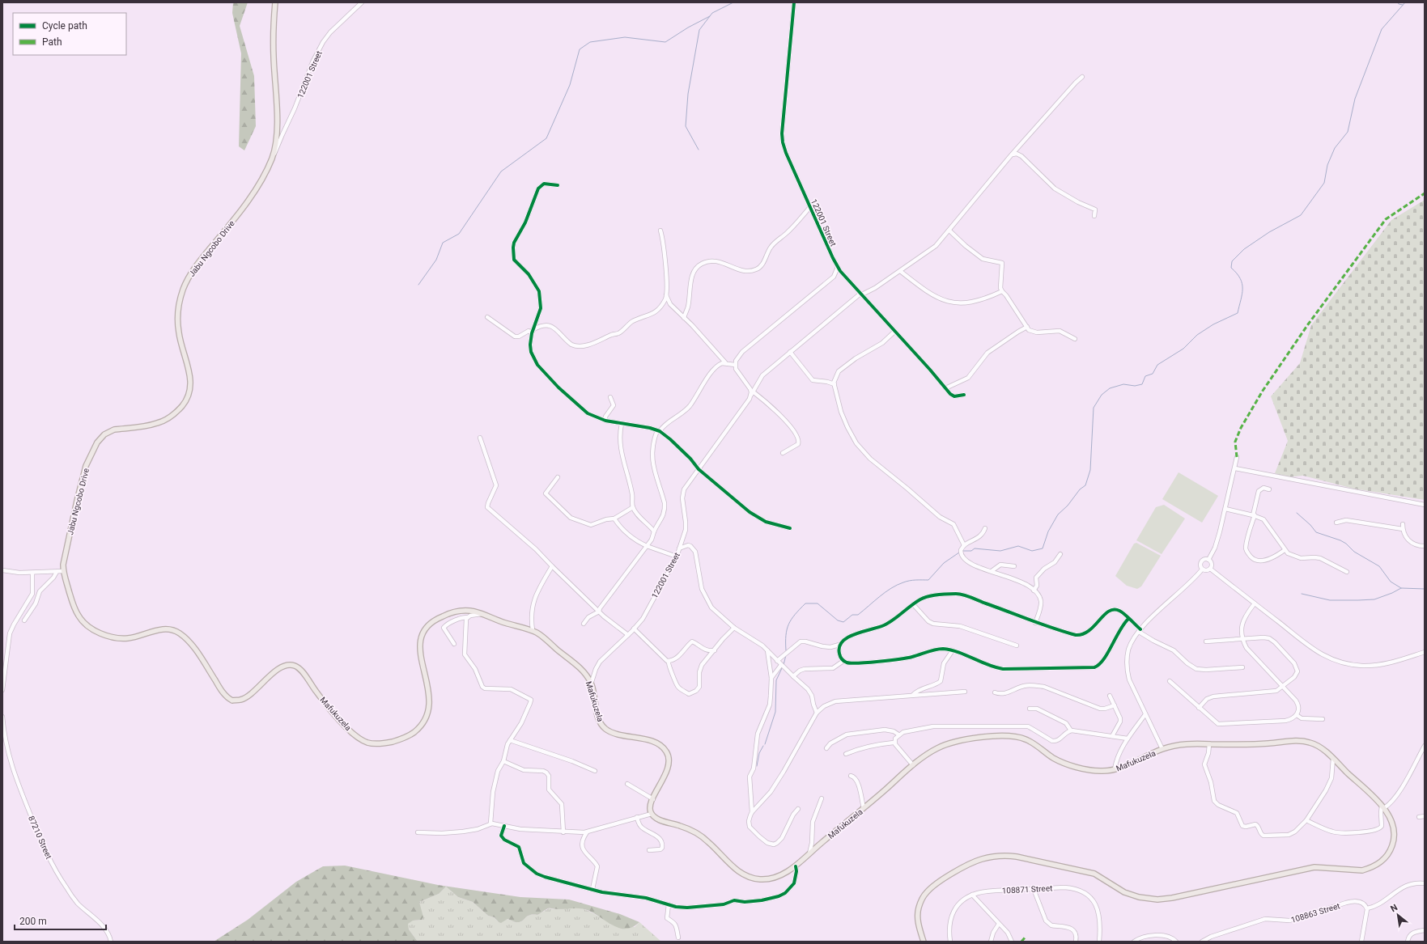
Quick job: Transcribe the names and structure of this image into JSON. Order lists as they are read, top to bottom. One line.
{"streets":{"main road":["Jabu Ngcobo Drive","Mafukuzela"],"street":["122001 Street","87210 Street","108871 Street","108863 Street"]},"crossings":[["122001 Street","Jabu Ngcobo Drive"],["122001 Street","Mafukuzela"],["Jabu Ngcobo Drive","Mafukuzela"]],"legend":["Cycle path","Path"],"scale_bar":"200 m","north":"top left"}
